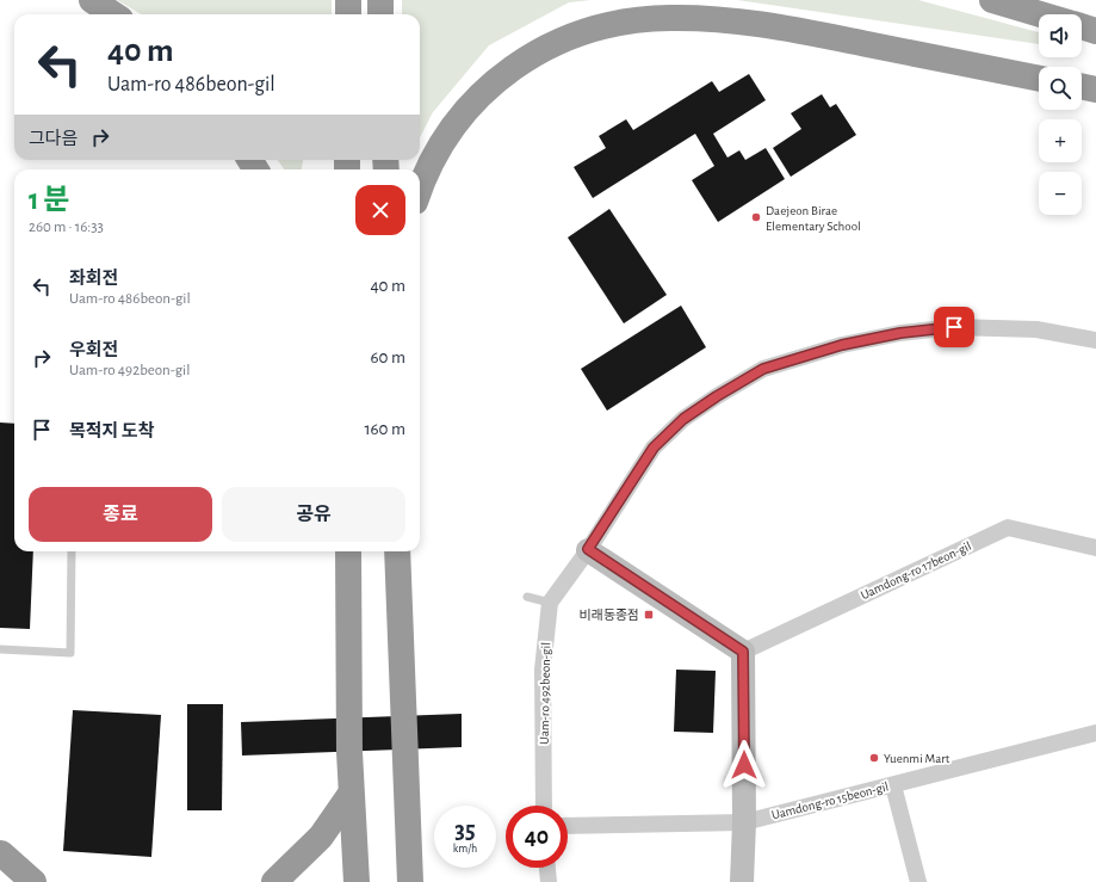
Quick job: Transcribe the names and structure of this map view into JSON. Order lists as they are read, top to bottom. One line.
{"streets":{"street":["Uamdong-ro 17beon-gil","Uam-ro 492beon-gil","Uamdong-ro 15beon-gil"]},"places":{"other":["Daejeon Birae Elementary School","Yuenmi Mart"],"transit":["비래동종점"]},"page":{"map_buttons":["+","−"],"turn":["40 m","Uam-ro 486beon-gil"],"then":"그다음","heading":["1 분","260 m · 16:33"],"list":[{"name":"좌회전","note":"Uam-ro 486beon-gil","value":"40 m"},{"name":"우회전","note":"Uam-ro 492beon-gil","value":"60 m"},{"name":"목적지 도착","value":"160 m"}],"buttons":["종료","공유"],"speed":"35 km/h","limit":"40"}}
